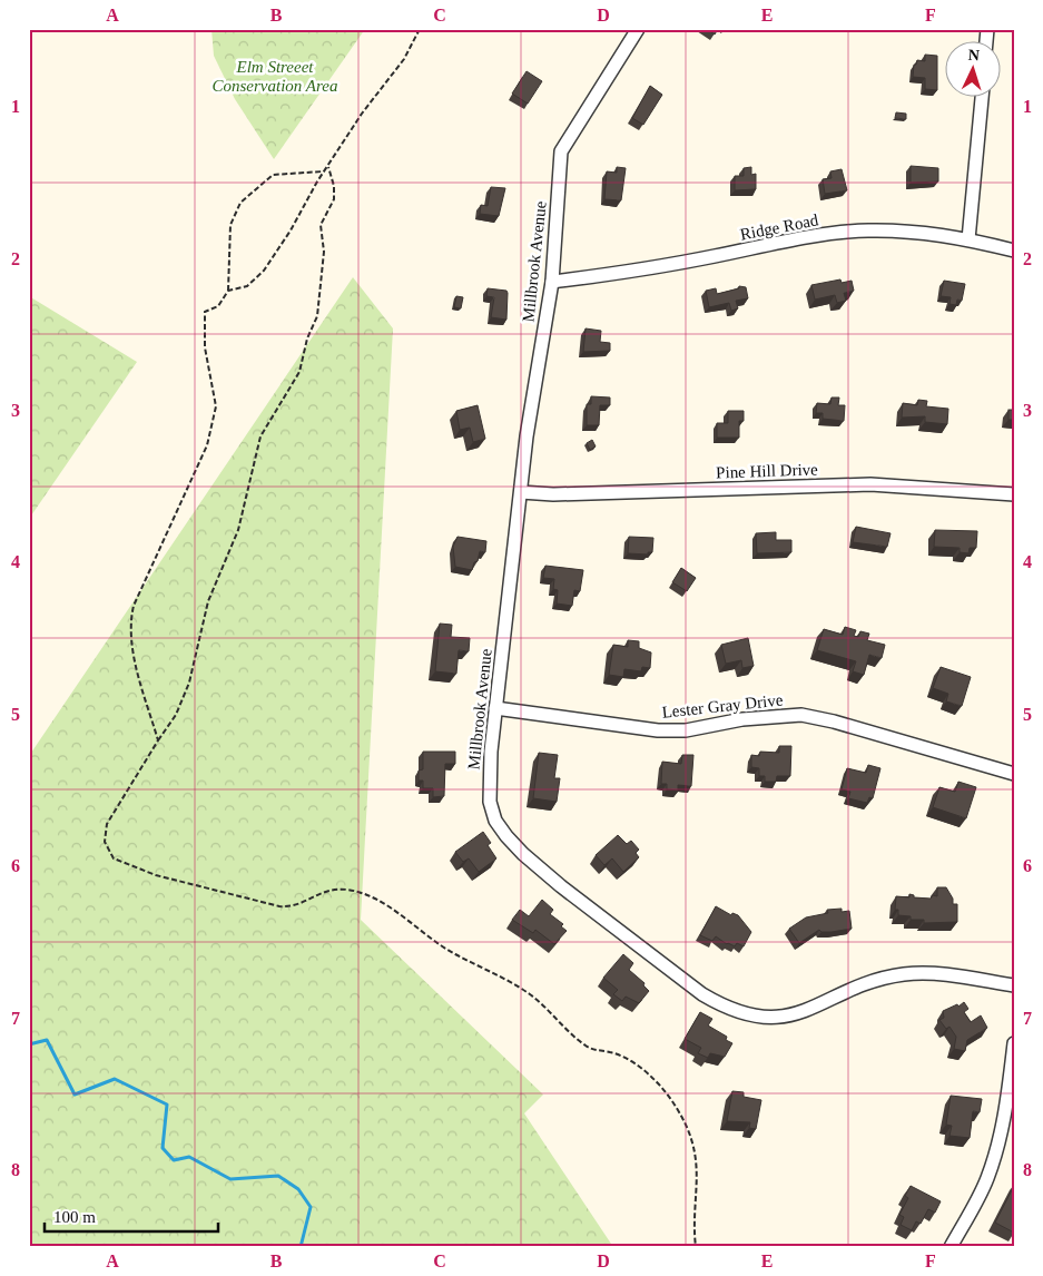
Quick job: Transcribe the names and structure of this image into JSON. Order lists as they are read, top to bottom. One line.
{"streets":{"street":["Ridge Road","Millbrook Avenue","Pine Hill Drive","Lester Gray Drive"]},"crossings":[["Ridge Road","Millbrook Avenue"],["Millbrook Avenue","Pine Hill Drive"],["Millbrook Avenue","Lester Gray Drive"]],"parks":["Elm Streeet Conservation Area"],"scale_bar":"100 m","north":"top","grid":{"columns":["A","B","C","D","E","F"],"rows":["1","2","3","4","5","6","7","8"]}}
